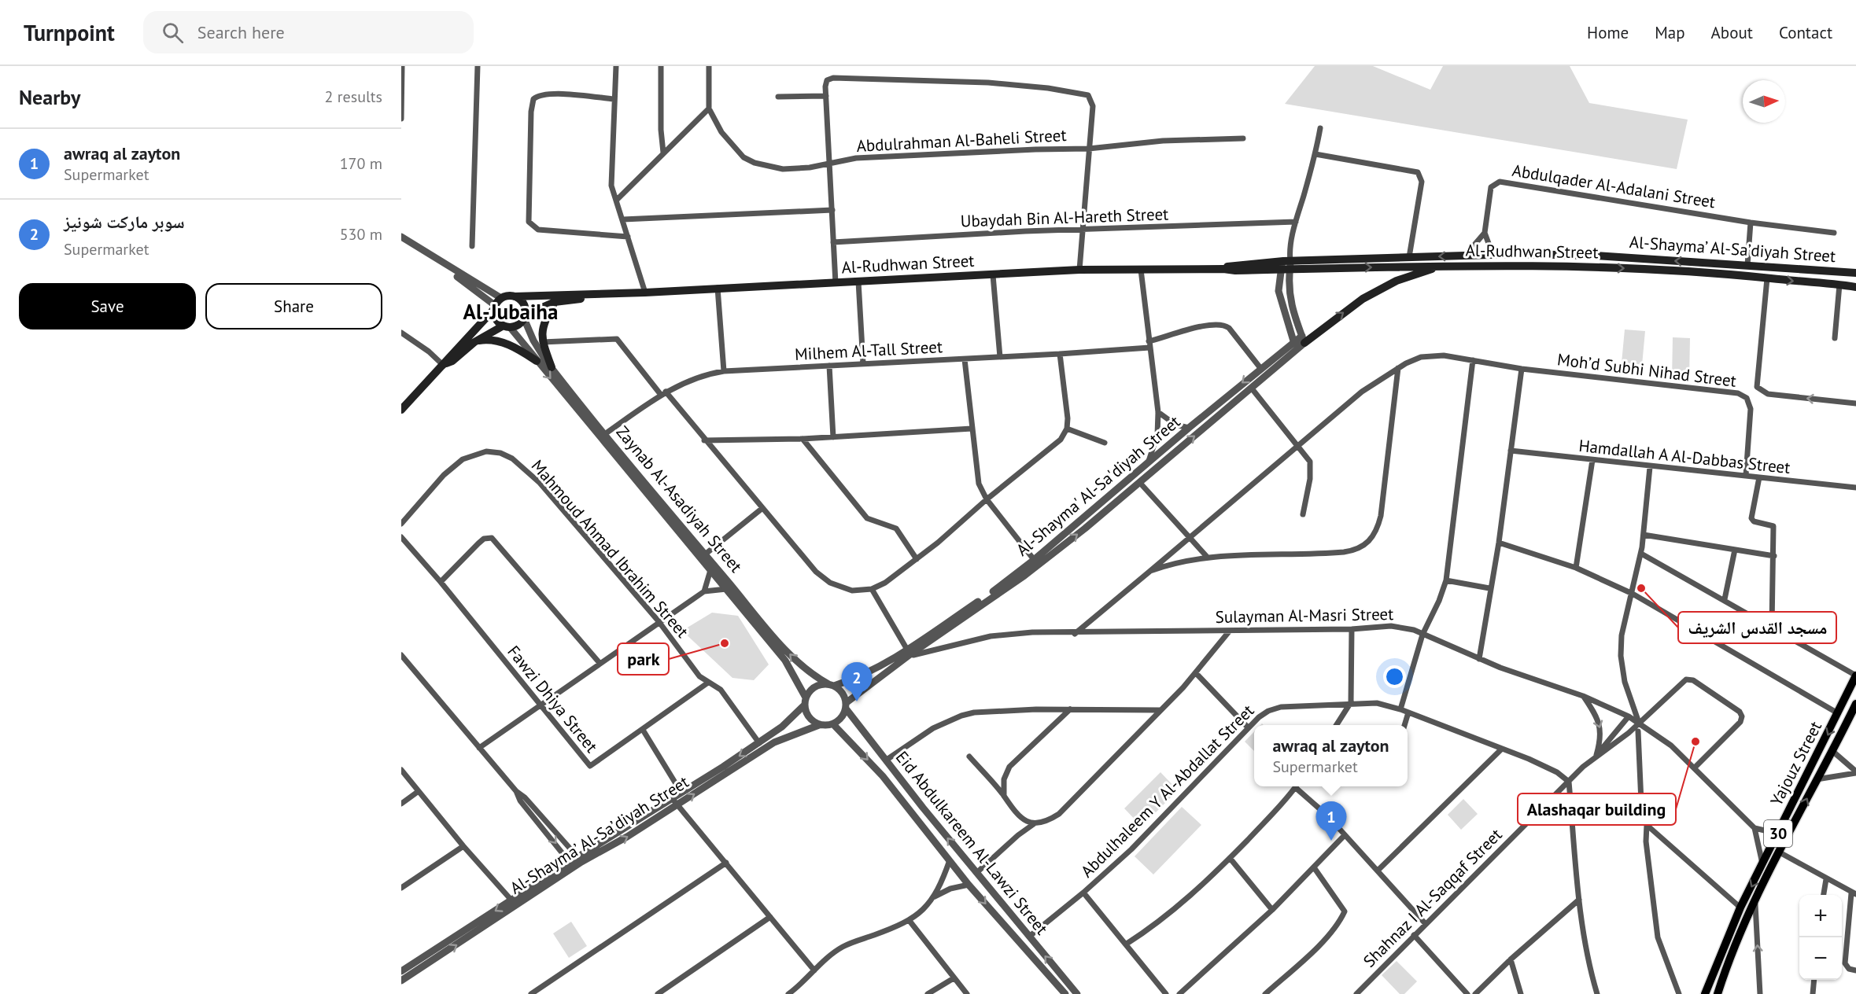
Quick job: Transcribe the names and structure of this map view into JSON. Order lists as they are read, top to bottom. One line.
{"streets":{"main road":["Al-Shayma’ Al-Sa’diyah Street","Al-Rudhwan Street","Yajouz Street","30"],"street":["Abdulrahman Al-Baheli Street","Abdulqader Al-Adalani Street","Ubaydah Bin Al-Hareth Street","Milhem Al-Tall Street","Moh’d Subhi Nihad Street","Hamdallah A Al-Dabbas Street","Al-Shayma' Al-Sa'diyah Street","Zaynab Al-Asadiyah Street","Mahmoud Ahmad Ibrahim Street","Sulayman Al-Masri Street","Fawzi Dhiya Street","Abdulhaleem Y Al-Abdallat Street","Eid Abdulkareem Al-Lawzi Street","Shahnaz I Al-Saqqaf Street"]},"crossings":[["Abdulqader Al-Adalani Street","Al-Shayma’ Al-Sa’diyah Street"],["Al-Shayma’ Al-Sa’diyah Street","Al-Rudhwan Street"],["Al-Shayma’ Al-Sa’diyah Street","Zaynab Al-Asadiyah Street"],["Al-Shayma’ Al-Sa’diyah Street","Mahmoud Ahmad Ibrahim Street"],["Al-Shayma’ Al-Sa’diyah Street","Eid Abdulkareem Al-Lawzi Street"],["Al-Rudhwan Street","Moh’d Subhi Nihad Street"],["Al-Rudhwan Street","Zaynab Al-Asadiyah Street"],["Milhem Al-Tall Street","Al-Shayma' Al-Sa'diyah Street"],["Milhem Al-Tall Street","Zaynab Al-Asadiyah Street"],["Moh’d Subhi Nihad Street","Hamdallah A Al-Dabbas Street"],["Al-Shayma' Al-Sa'diyah Street","Sulayman Al-Masri Street"],["Zaynab Al-Asadiyah Street","Eid Abdulkareem Al-Lawzi Street"],["Mahmoud Ahmad Ibrahim Street","Fawzi Dhiya Street"],["Abdulhaleem Y Al-Abdallat Street","Eid Abdulkareem Al-Lawzi Street"],["Abdulhaleem Y Al-Abdallat Street","Shahnaz I Al-Saqqaf Street"]],"districts":["Al-Jubaiha"],"places":["مسجد القدس الشريف","park","Alashaqar building"],"north":"right","page":{"header":"Turnpoint","search":"Search here","nav":["Home","Map","About","Contact"],"heading":["Nearby","2 results"],"list":[{"mark":"1","name":"awraq al zayton","note":"Supermarket","value":"170 m"},{"mark":"2","name":"سوبر ماركت شونيز","note":"Supermarket","value":"530 m"}],"buttons":["Save","Share"],"pins":["2","1"],"popup":["awraq al zayton","Supermarket"],"map_buttons":["+","−"]}}
